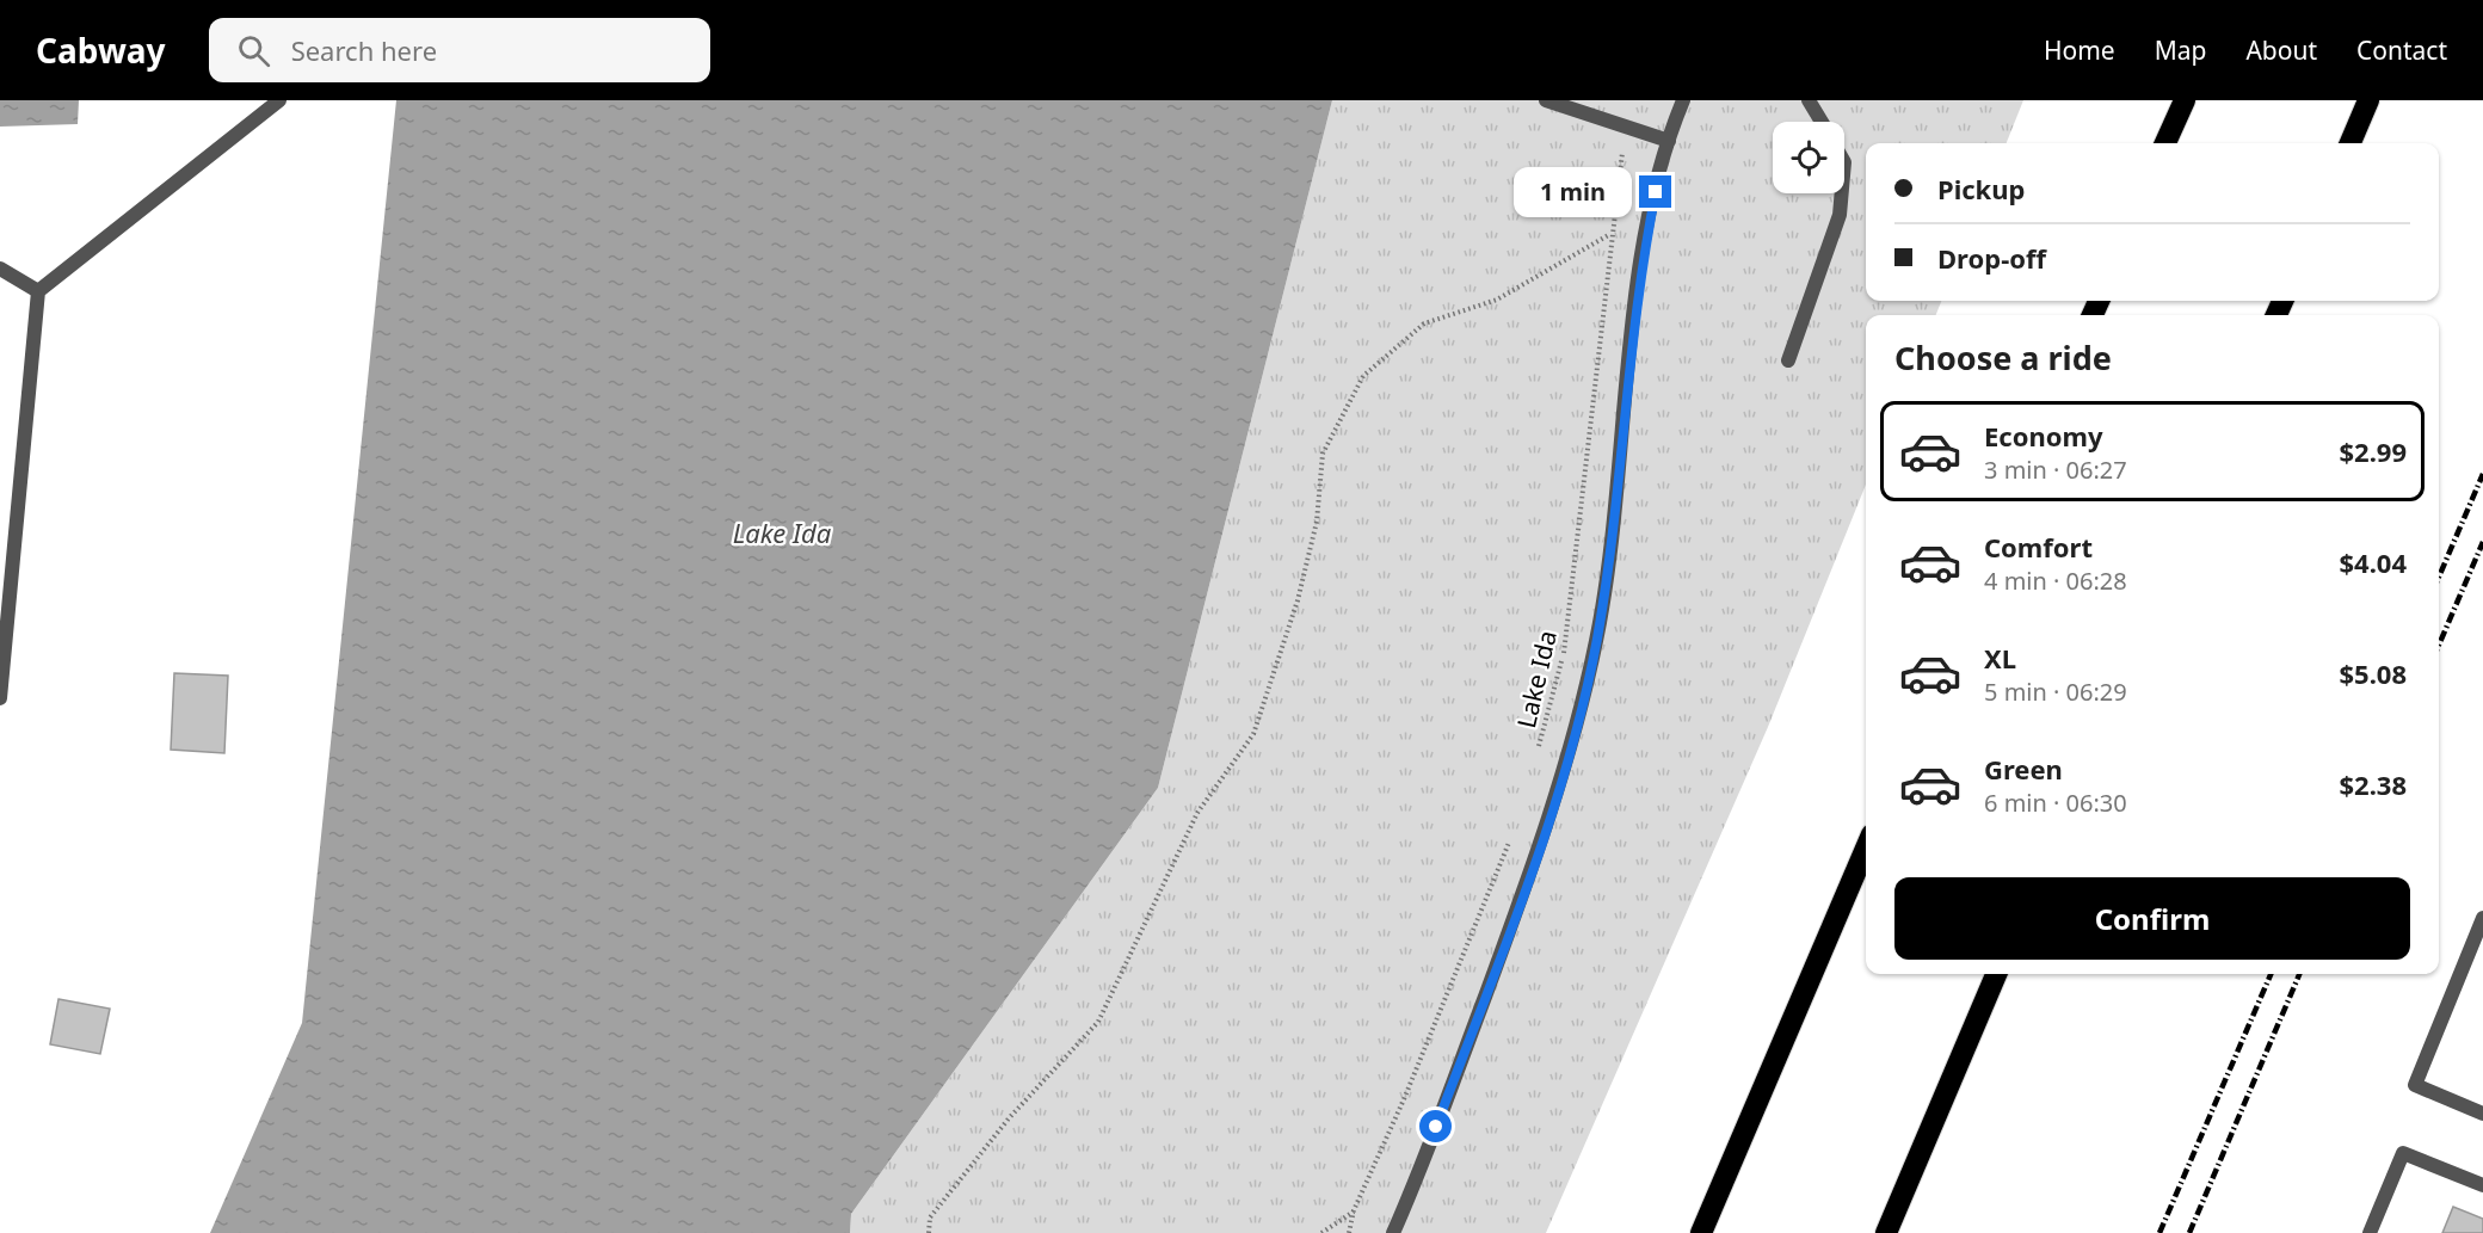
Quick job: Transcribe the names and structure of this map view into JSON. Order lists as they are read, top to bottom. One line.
{"streets":{"path":["Lake Ida"]},"water":["Lake Ida"],"page":{"header":"Cabway","search":"Search here","nav":["Home","Map","About","Contact"],"banner":["Pickup","Drop-off"],"bubble":"1 min","heading":"Choose a ride","list":[{"name":"Economy","note":"3 min · 06:27","value":"$2.99"},{"name":"Comfort","note":"4 min · 06:28","value":"$4.04"},{"name":"XL","note":"5 min · 06:29","value":"$5.08"},{"name":"Green","note":"6 min · 06:30","value":"$2.38"}],"buttons":"Confirm"}}
